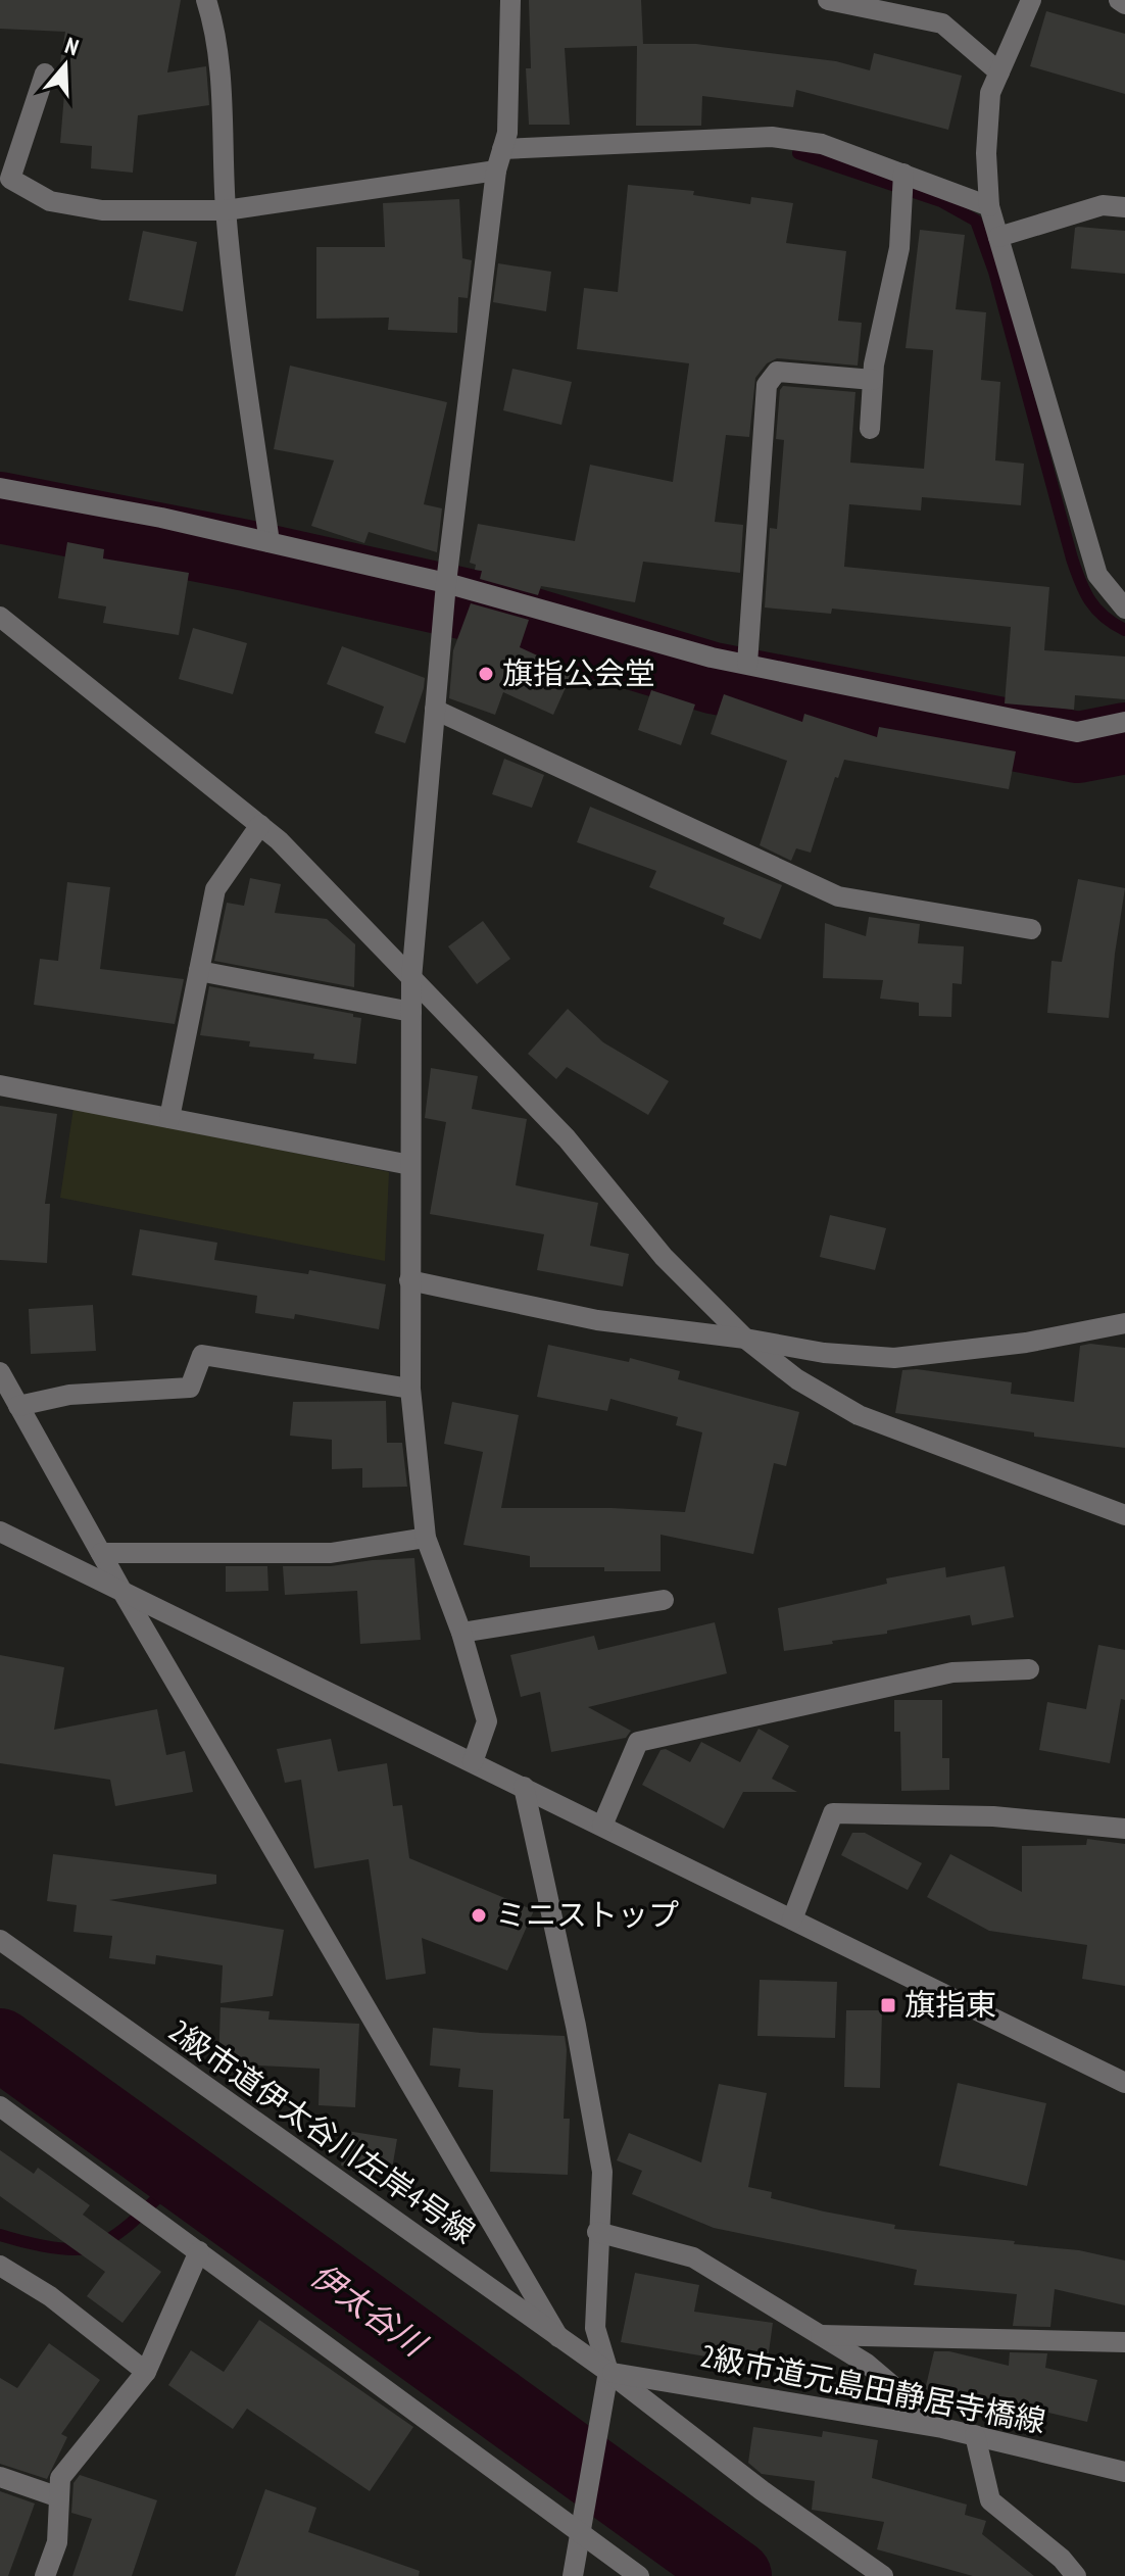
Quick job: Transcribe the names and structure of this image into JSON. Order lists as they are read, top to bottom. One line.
{"streets":{"street":["2級市道伊太谷川左岸4号線","2級市道元島田静居寺橋線"]},"crossings":[["2級市道伊太谷川左岸4号線","2級市道元島田静居寺橋線"]],"water":["伊太谷川"],"places":{"other":["旗指公会堂","ミニストップ"],"transit":["旗指東"]},"north":"top"}
